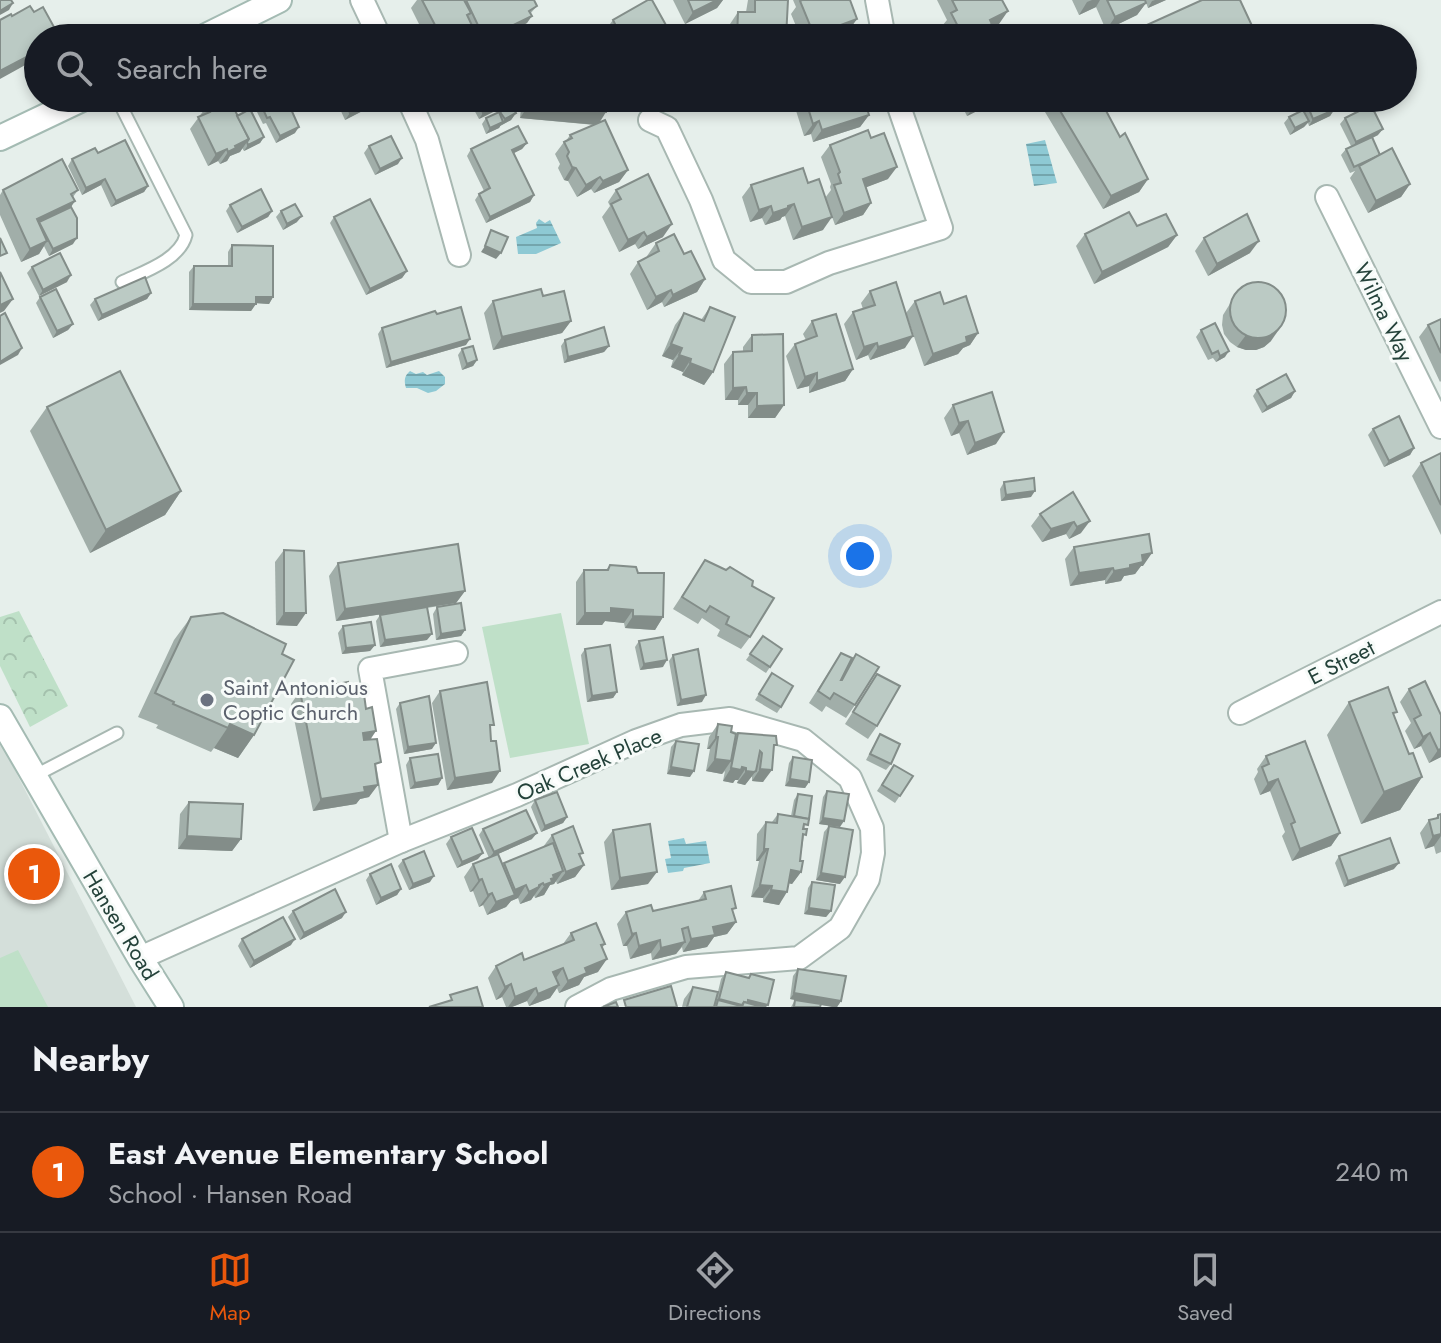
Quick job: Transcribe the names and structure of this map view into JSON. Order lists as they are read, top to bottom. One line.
{"streets":{"street":["Wilma Way","E Street","Oak Creek Place","Hansen Road"]},"crossings":[["Oak Creek Place","Hansen Road"]],"places":["Saint Antonious Coptic Church"],"page":{"search":"Search here","pins":"1","heading":"Nearby","list":[{"mark":"1","name":"East Avenue Elementary School","note":"School · Hansen Road","value":"240 m"}],"nav":["Map","Directions","Saved"]}}
